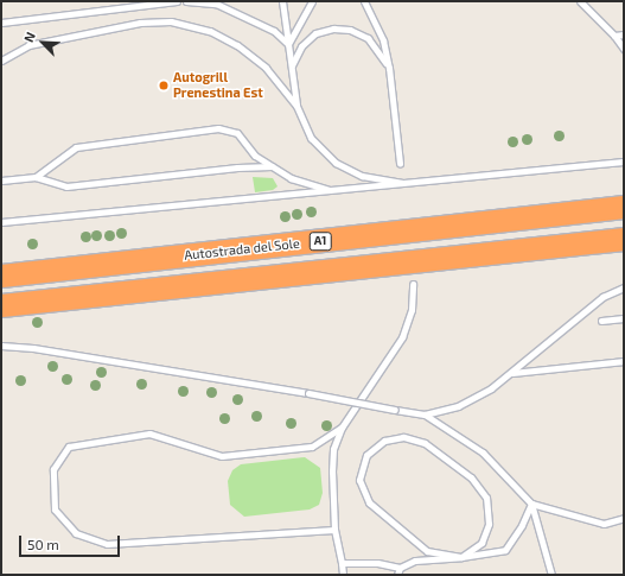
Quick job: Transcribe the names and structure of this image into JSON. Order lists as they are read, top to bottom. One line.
{"streets":{"highway":["A1","Autostrada del Sole"]},"places":["Autogrill Prenestina Est"],"scale_bar":"50 m","north":"top left"}
